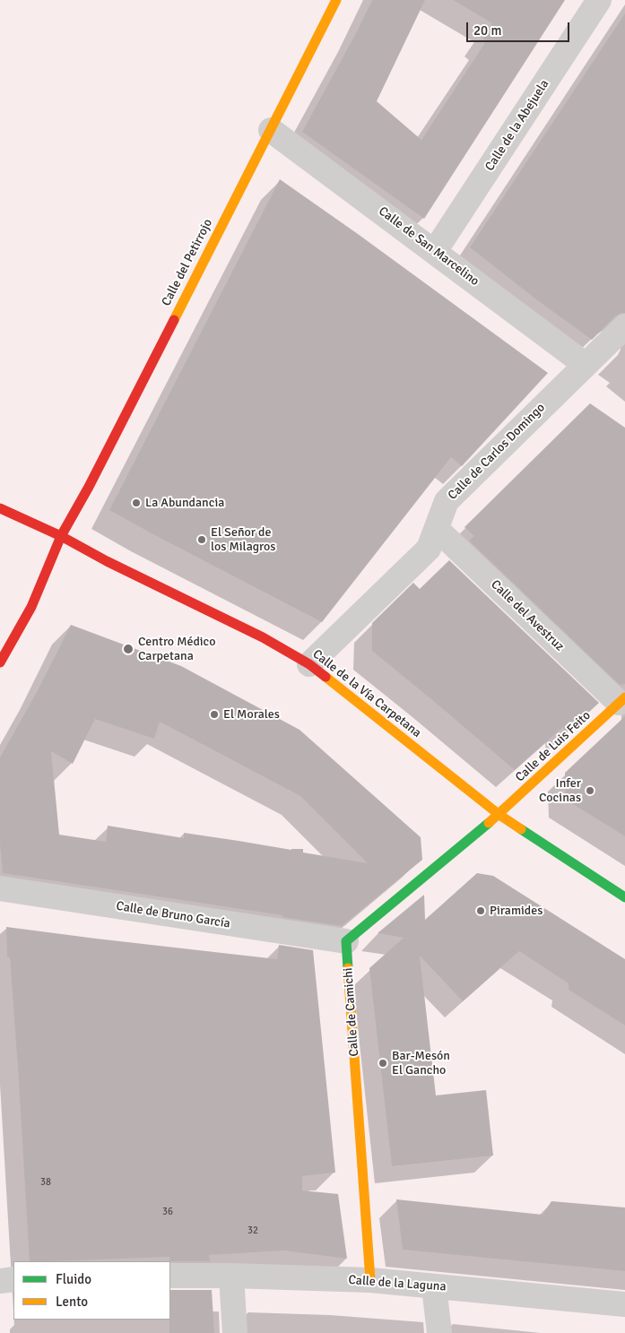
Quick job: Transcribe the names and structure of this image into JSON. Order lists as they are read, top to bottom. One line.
{"streets":{"street":["Calle de la Abejuela","Calle de San Marcelino","Calle del Petirrojo","Calle de Carlos Domingo","Calle del Avestruz","Calle de la Vía Carpetana","Calle de Luis Feito","Calle de Bruno García","Calle de Camichi","Calle de la Laguna"]},"crossings":[["Calle de la Abejuela","Calle de San Marcelino"],["Calle de San Marcelino","Calle del Petirrojo"],["Calle de San Marcelino","Calle de Carlos Domingo"],["Calle del Petirrojo","Calle de la Vía Carpetana"],["Calle de Carlos Domingo","Calle del Avestruz"],["Calle de Carlos Domingo","Calle de la Vía Carpetana"],["Calle del Avestruz","Calle de Luis Feito"],["Calle de la Vía Carpetana","Calle de Luis Feito"],["Calle de Bruno García","Calle de Camichi"],["Calle de Camichi","Calle de la Laguna"]],"places":["La Abundancia","El Señor de los Milagros","Centro Médico Carpetana","El Morales","Infer Cocinas","Piramides","Bar-Mesón El Gancho"],"house_numbers":["38","36","32"],"legend":["Fluido","Lento"],"scale_bar":"20 m"}
